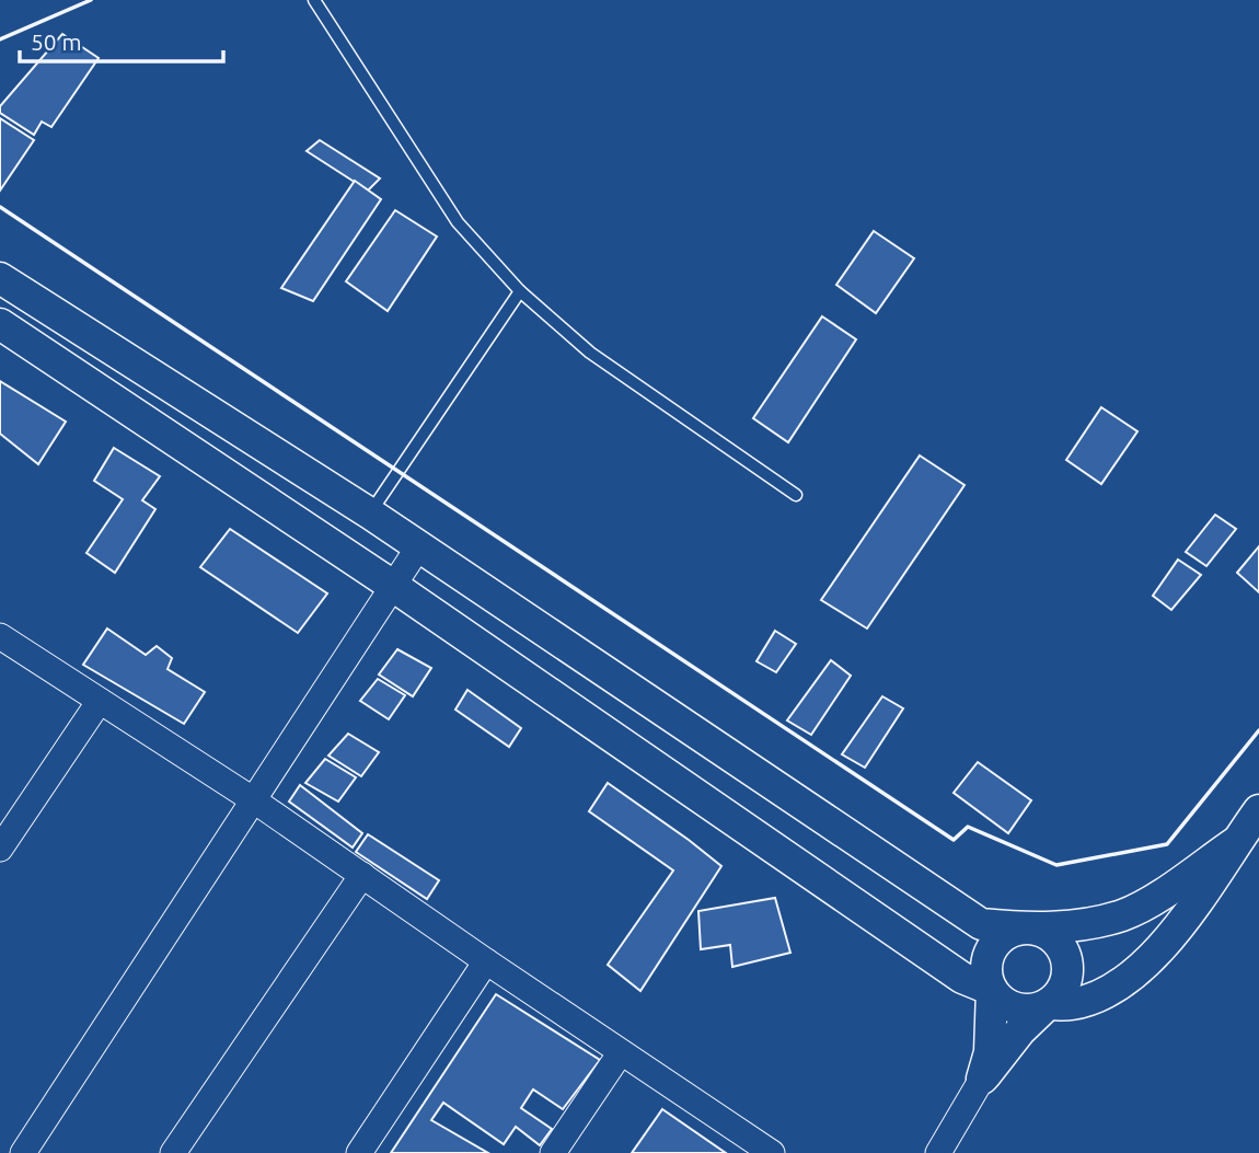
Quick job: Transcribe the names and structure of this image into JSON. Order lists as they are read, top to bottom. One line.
{"scale_bar":"50 m"}
